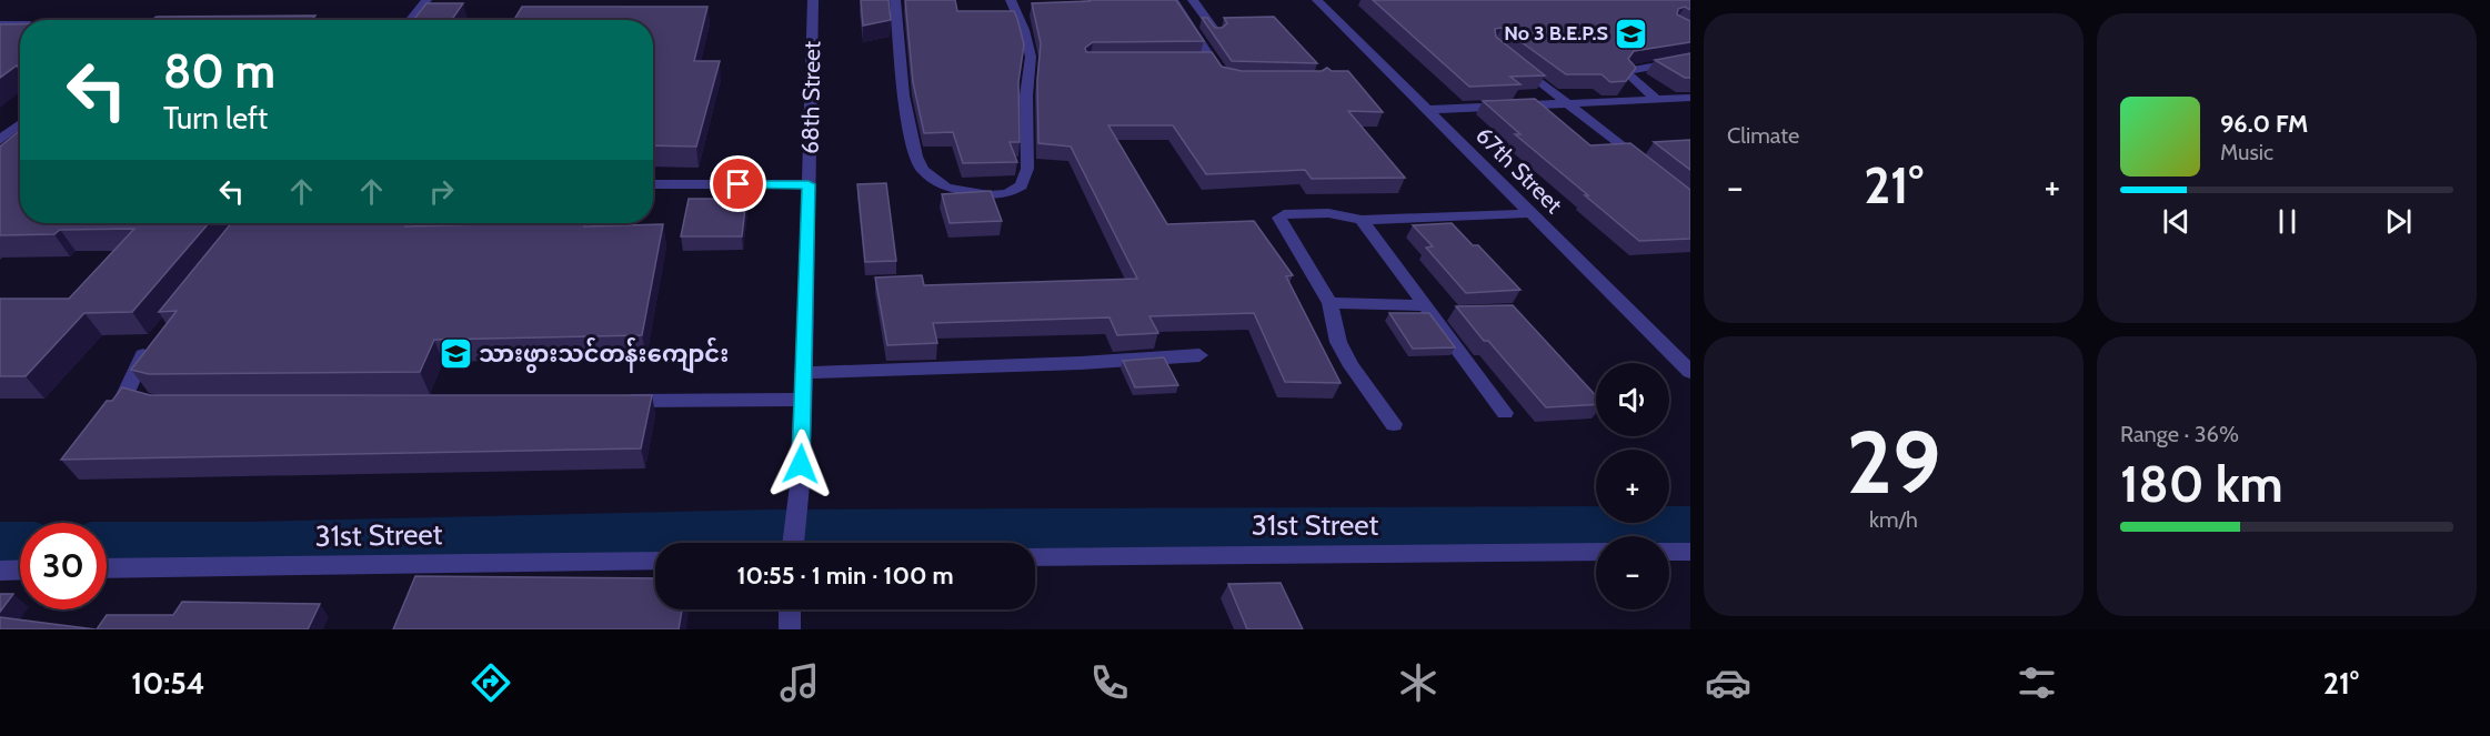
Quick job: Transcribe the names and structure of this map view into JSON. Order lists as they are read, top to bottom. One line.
{"streets":{"street":["68th Street","67th Street","31st Street"]},"places":{"school or university":["No 3 B.E.P.S","သားဖွားသင်တန်းကျောင်း"]},"page":{"tile":["Climate",["29","km/h"],["Range · 36%","180 km"]],"turn":["80 m","Turn left"],"song":["96.0 FM","Music"],"heat":["−","21°","+"],"map_buttons":["+","−"],"limit":"30","trip":"10:55 · 1 min · 100 m","tabs":["10:54","21°"]}}
